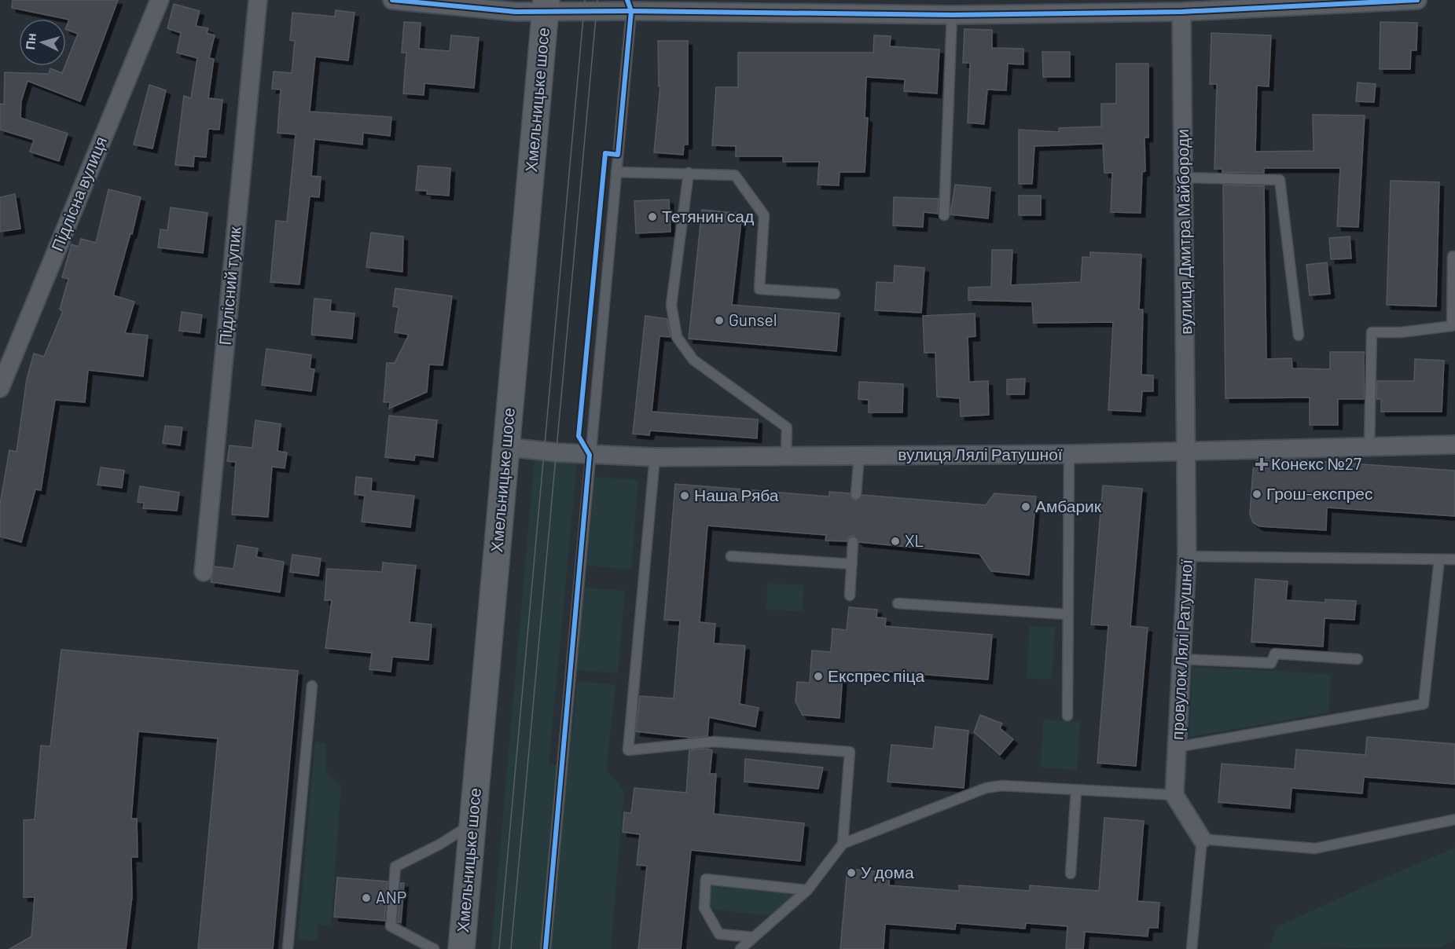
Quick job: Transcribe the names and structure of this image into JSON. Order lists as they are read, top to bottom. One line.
{"streets":{"main road":["Хмельницьке шосе"],"street":["Підлісна вулиця","вулиця Дмитра Майбороди","Підлісний тупик","вулиця Лялі Ратушної","провулок Лялі Ратушної"]},"crossings":[["Хмельницьке шосе","вулиця Лялі Ратушної"],["вулиця Дмитра Майбороди","вулиця Лялі Ратушної"],["вулиця Дмитра Майбороди","провулок Лялі Ратушної"],["вулиця Лялі Ратушної","провулок Лялі Ратушної"]],"places":{"other":["Тетянин сад","Gunsel","Грош-експрес","Наша Ряба","Амбарик","XL","Експрес піца","У дома","ANP"],"health":["Конекс №27"]},"north":"left"}
